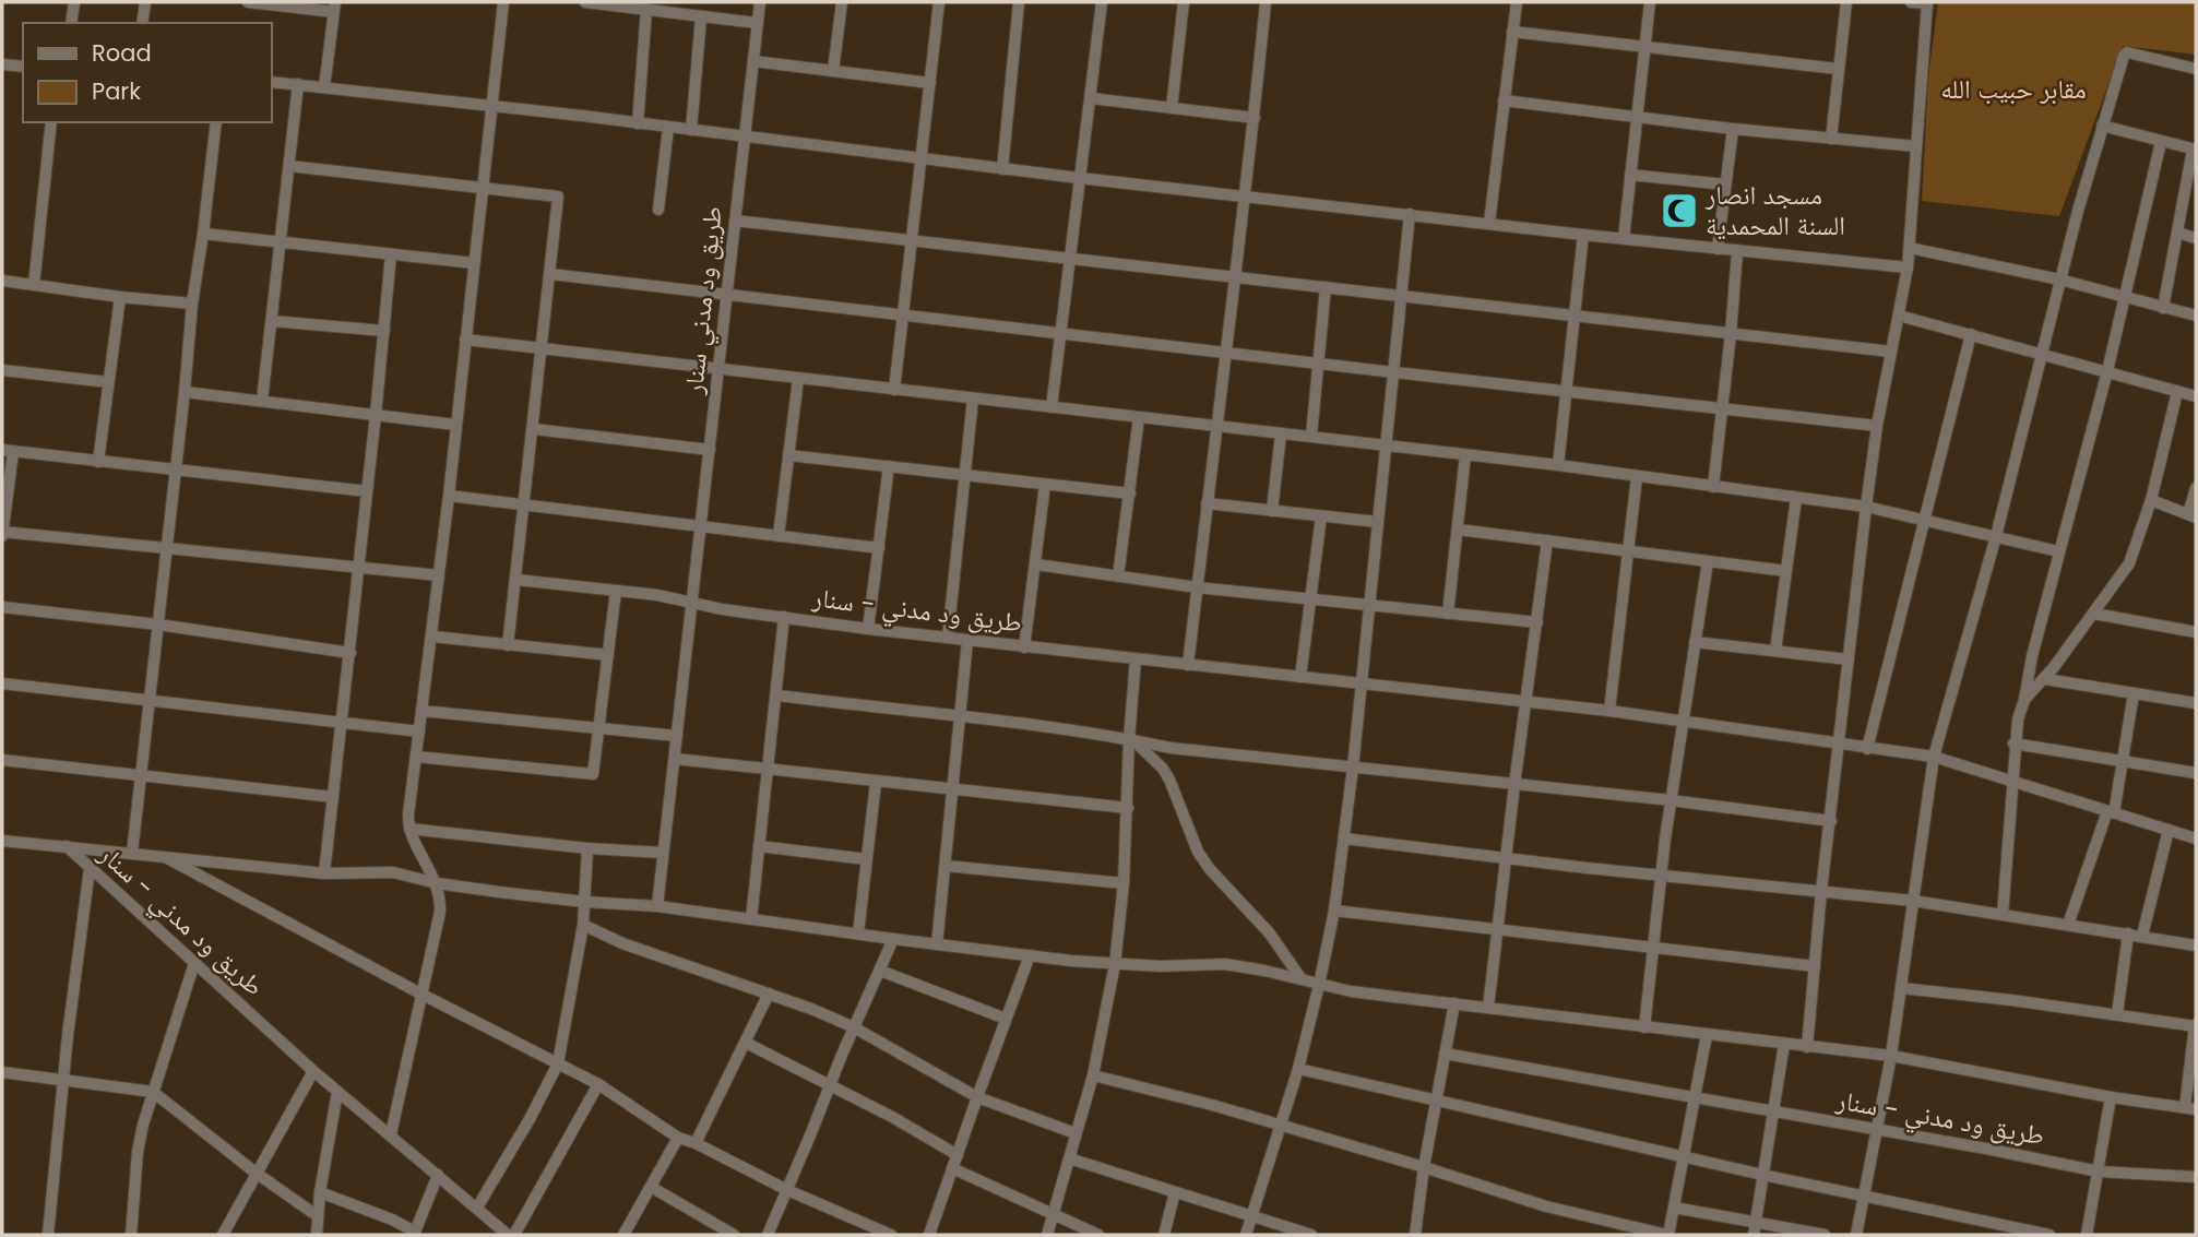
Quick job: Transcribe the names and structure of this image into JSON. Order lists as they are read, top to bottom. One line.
{"streets":{"street":["طريق ود مدني سنار","طريق ود مدني - سنار"]},"crossings":[["طريق ود مدني سنار","طريق ود مدني - سنار"]],"parks":["مقابر حبيب الله"],"places":{"mosque":["مسجد انصار السنة المحمدية"]},"legend":["Road","Park"]}
